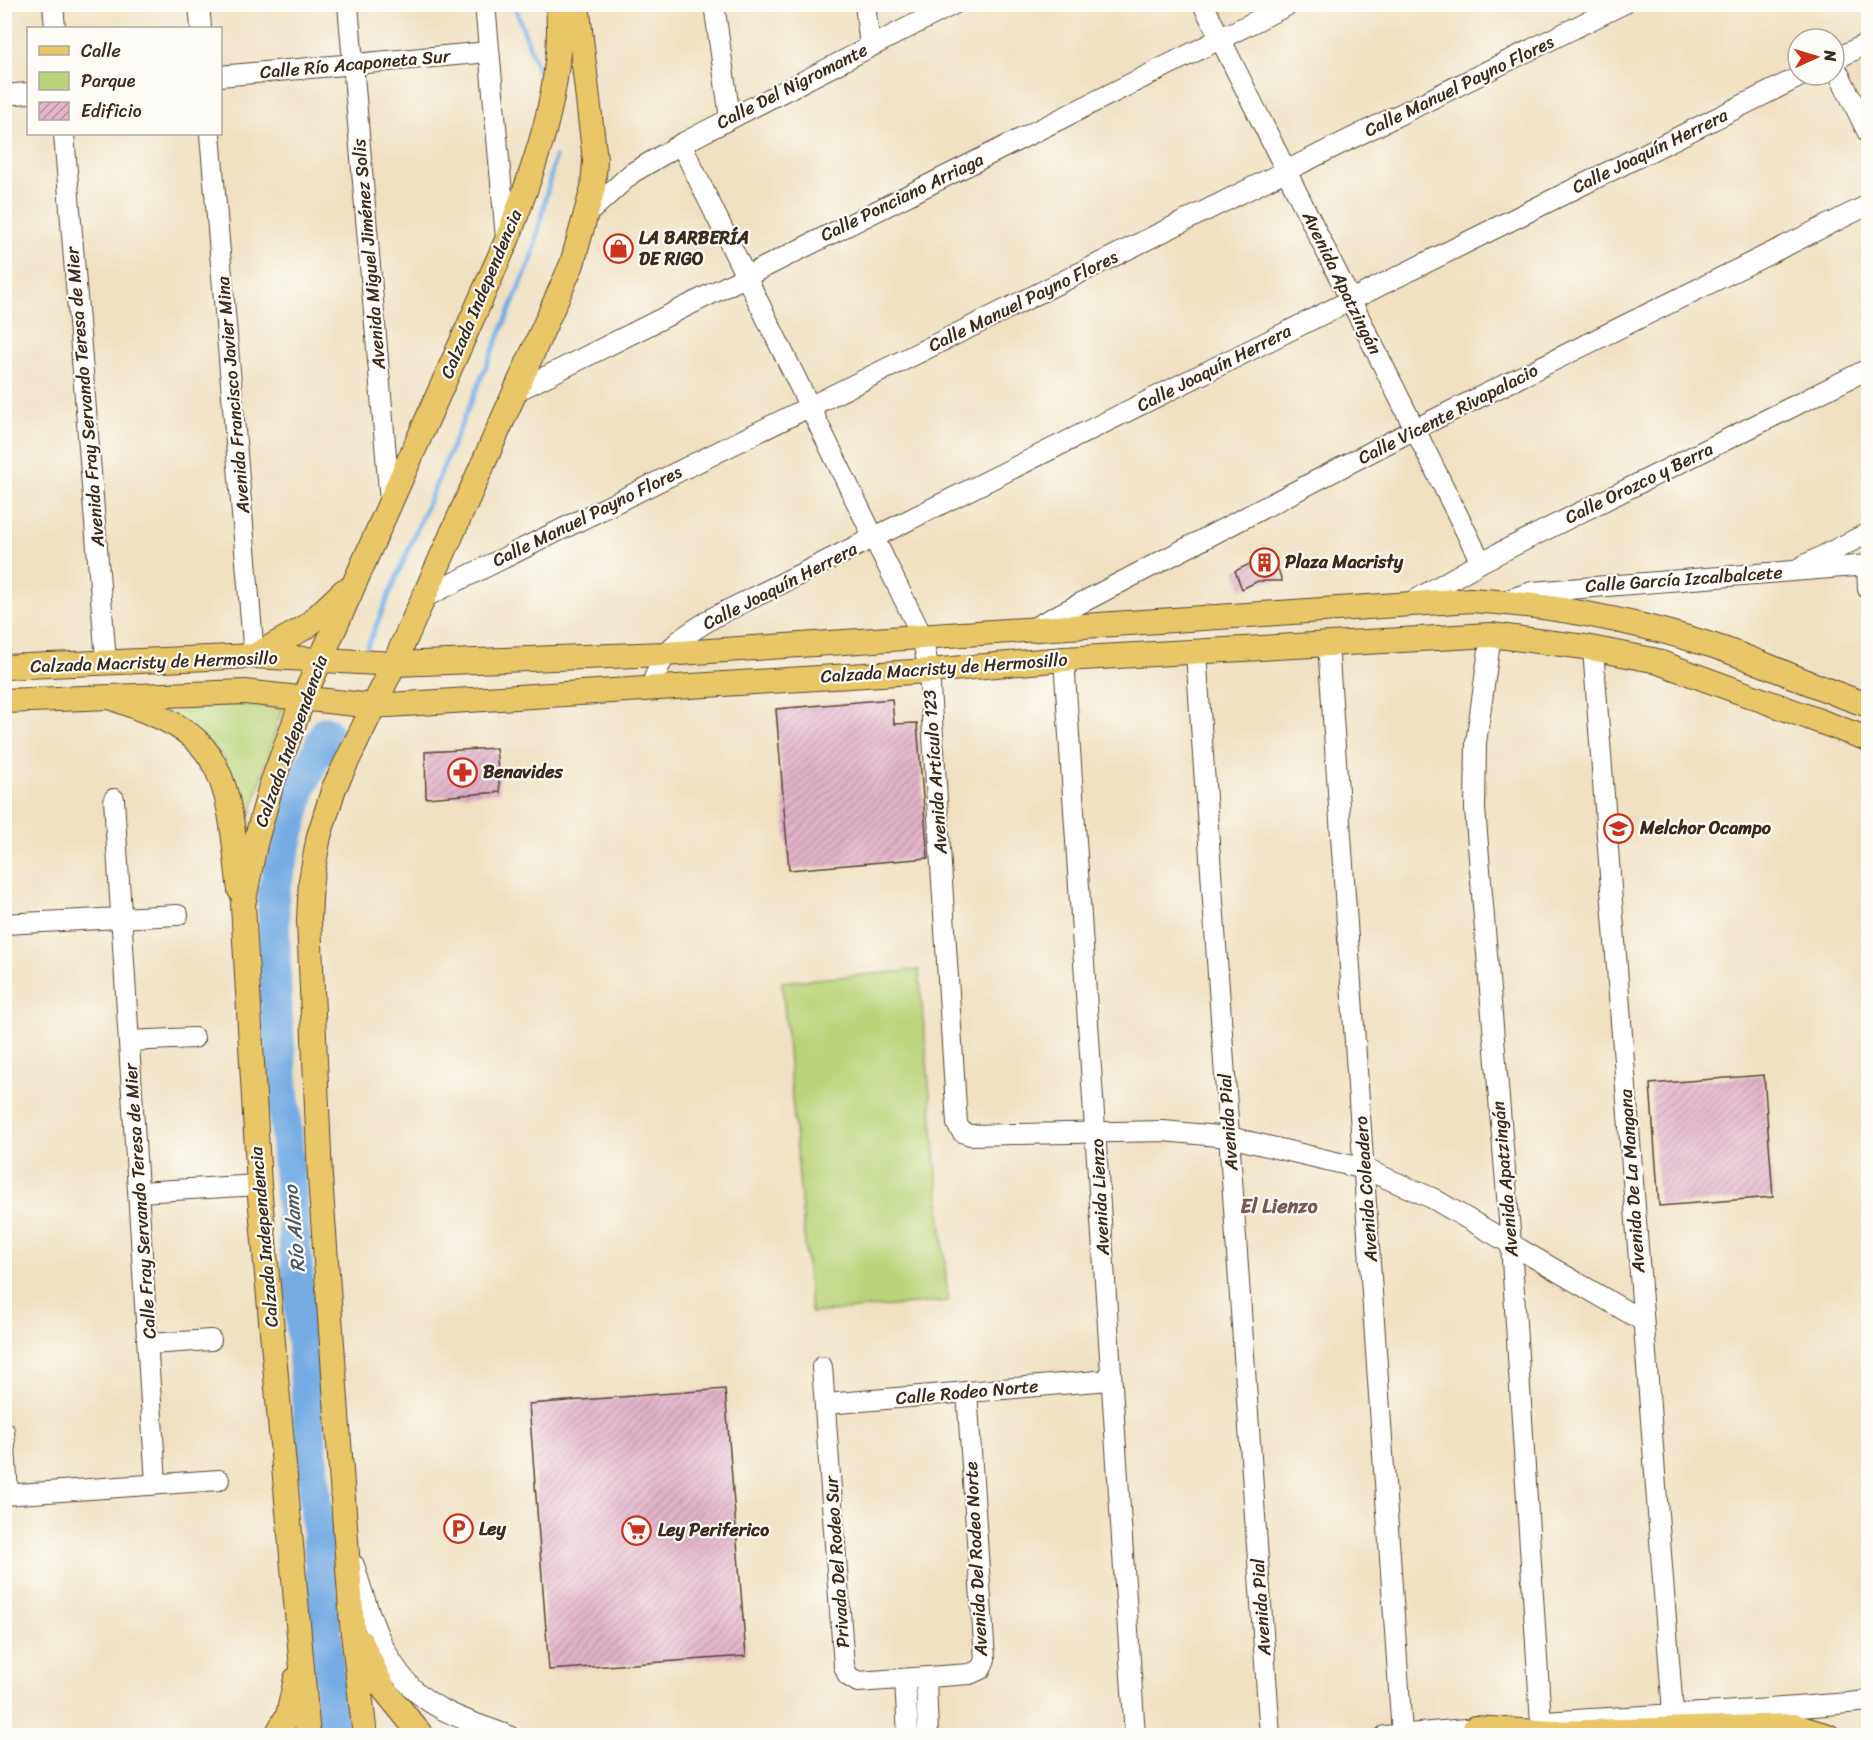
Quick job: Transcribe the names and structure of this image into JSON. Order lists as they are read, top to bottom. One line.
{"streets":{"main road":["Calzada Independencia","Calzada Macristy de Hermosillo"],"street":["Calle Río Acaponeta Sur","Calle Del Nigromante","Calle Manuel Payno Flores","Calle Joaquín Herrera","Calle Ponciano Arriaga","Avenida Miguel Jiménez Solis","Avenida Apatzingán","Avenida Francisco Javier Mina","Avenida Fray Servando Teresa de Mier","Calle Vicente Rivapalacio","Calle Orozco y Berra","Calle García Izcalbalcete","Avenida Artículo 123","Avenida Pial","Avenida De La Mangana","Avenida Coleadero","Avenida Lienzo","Calle Fray Servando Teresa de Mier","Calle Rodeo Norte","Avenida Del Rodeo Norte","Privada Del Rodeo Sur"]},"crossings":[["Calle Río Acaponeta Sur","Avenida Miguel Jiménez Solis"],["Calle Del Nigromante","Avenida Artículo 123"],["Calle Manuel Payno Flores","Avenida Apatzingán"],["Calle Manuel Payno Flores","Avenida Artículo 123"],["Calle Joaquín Herrera","Avenida Apatzingán"],["Calle Joaquín Herrera","Calzada Macristy de Hermosillo"],["Calle Joaquín Herrera","Avenida Artículo 123"],["Calle Ponciano Arriaga","Avenida Apatzingán"],["Calle Ponciano Arriaga","Avenida Artículo 123"],["Avenida Miguel Jiménez Solis","Calzada Independencia"],["Avenida Apatzingán","Calle Vicente Rivapalacio"],["Avenida Apatzingán","Calle Orozco y Berra"],["Avenida Apatzingán","Calzada Macristy de Hermosillo"],["Calzada Independencia","Calzada Macristy de Hermosillo"],["Avenida Francisco Javier Mina","Calzada Macristy de Hermosillo"],["Avenida Fray Servando Teresa de Mier","Calzada Macristy de Hermosillo"],["Calle Vicente Rivapalacio","Calzada Macristy de Hermosillo"],["Calle Orozco y Berra","Calzada Macristy de Hermosillo"],["Calle García Izcalbalcete","Calzada Macristy de Hermosillo"],["Calzada Macristy de Hermosillo","Avenida Artículo 123"],["Calzada Macristy de Hermosillo","Avenida Pial"],["Calzada Macristy de Hermosillo","Avenida De La Mangana"],["Calzada Macristy de Hermosillo","Avenida Coleadero"],["Calzada Macristy de Hermosillo","Avenida Lienzo"],["Avenida Artículo 123","Avenida Lienzo"],["Avenida Lienzo","Calle Rodeo Norte"],["Calle Rodeo Norte","Avenida Del Rodeo Norte"],["Calle Rodeo Norte","Privada Del Rodeo Sur"],["Avenida Del Rodeo Norte","Privada Del Rodeo Sur"]],"districts":["El Lienzo"],"water":["Río Alamo"],"places":{"shop":["LA BARBERÍA DE RIGO"],"building":["Plaza Macristy"],"pharmacy":["Benavides"],"school or university":["Melchor Ocampo"],"parking":["Ley"],"supermarket":["Ley Periferico"]},"legend":["Calle","Parque","Edificio"],"north":"right"}
